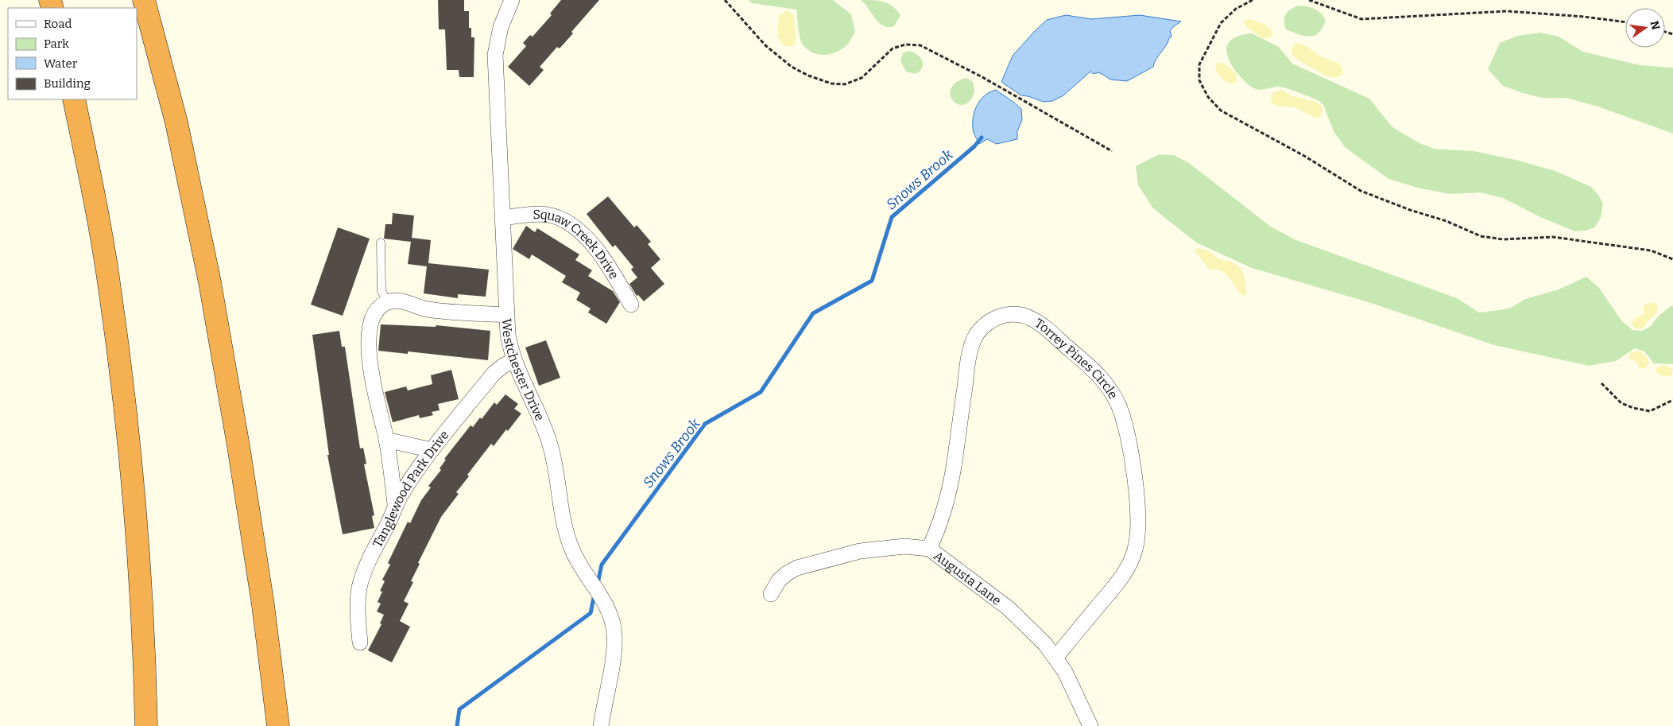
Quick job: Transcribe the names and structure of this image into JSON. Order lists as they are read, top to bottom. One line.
{"streets":{"street":["Squaw Creek Drive","Torrey Pines Circle","Westchester Drive","Tanglewood Park Drive","Augusta Lane"]},"crossings":[["Squaw Creek Drive","Westchester Drive"],["Torrey Pines Circle","Augusta Lane"],["Westchester Drive","Tanglewood Park Drive"]],"water":["Snows Brook"],"legend":["Road","Park","Water","Building"],"north":"right"}
